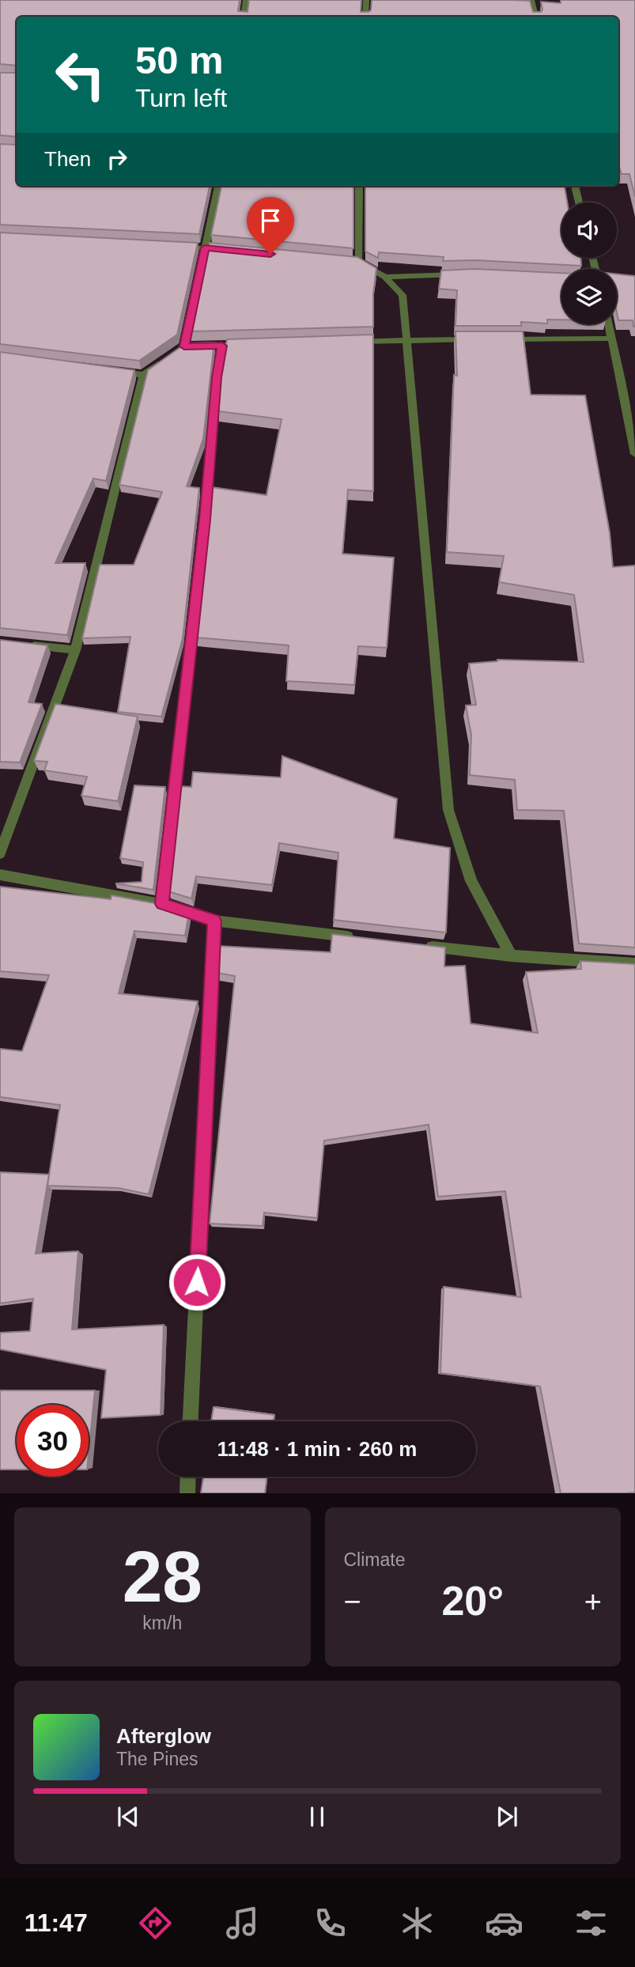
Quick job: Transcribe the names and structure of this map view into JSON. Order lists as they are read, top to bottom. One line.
{"page":{"turn":["50 m","Turn left"],"then":"Then","limit":"30","trip":"11:48 · 1 min · 260 m","tile":[["28","km/h"],"Climate"],"heat":["−","20°","+"],"song":["Afterglow","The Pines"],"tabs":"11:47"}}
